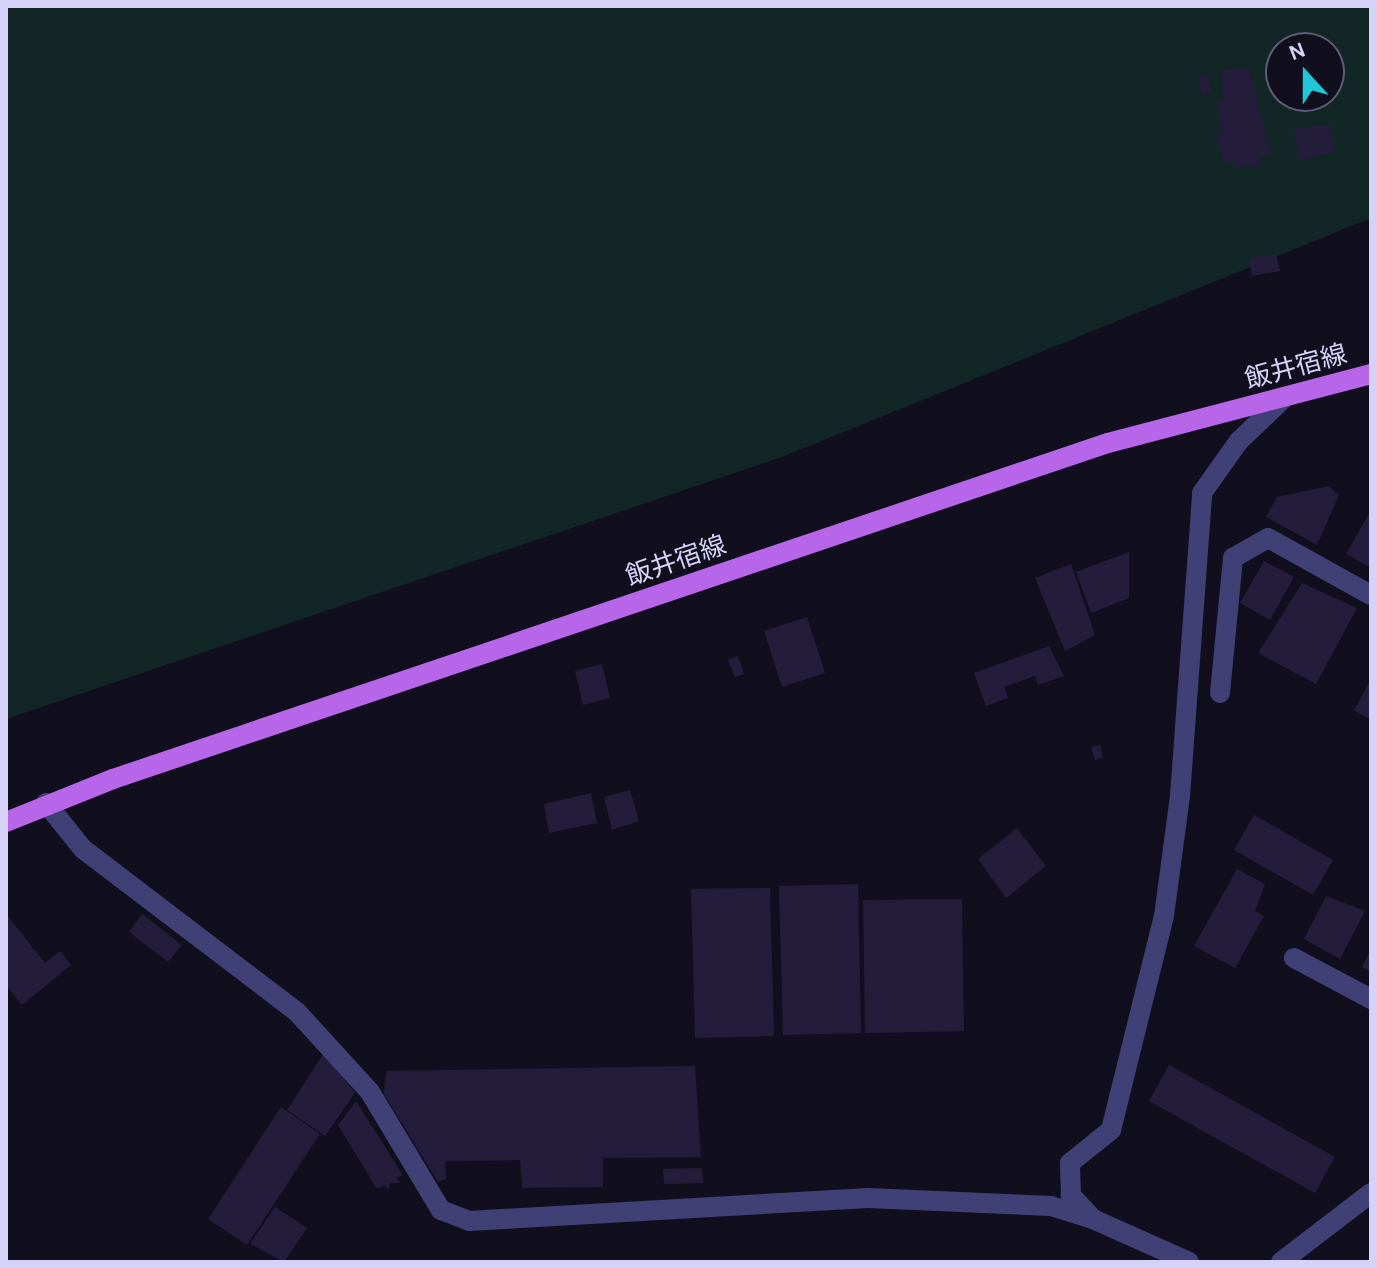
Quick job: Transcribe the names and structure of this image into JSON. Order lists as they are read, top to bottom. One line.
{"streets":{"main road":["飯井宿線"]},"north":"top"}
